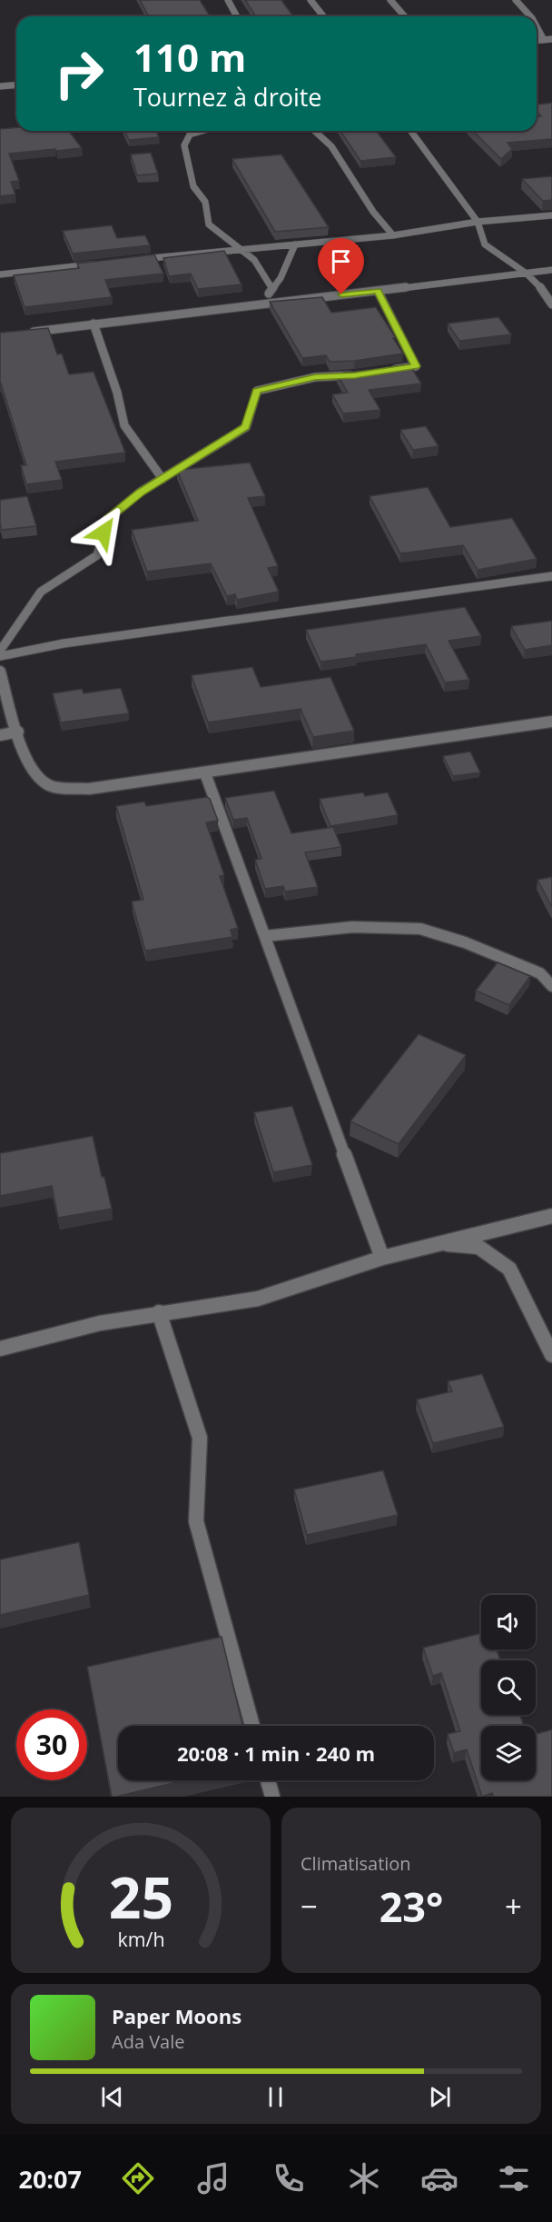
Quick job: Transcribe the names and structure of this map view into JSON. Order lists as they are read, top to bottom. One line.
{"page":{"turn":["110 m","Tournez à droite"],"limit":"30","trip":"20:08 · 1 min · 240 m","tile":"Climatisation","heat":["−","23°","+"],"song":["Paper Moons","Ada Vale"],"tabs":"20:07","gauge":["25","km/h"]}}
